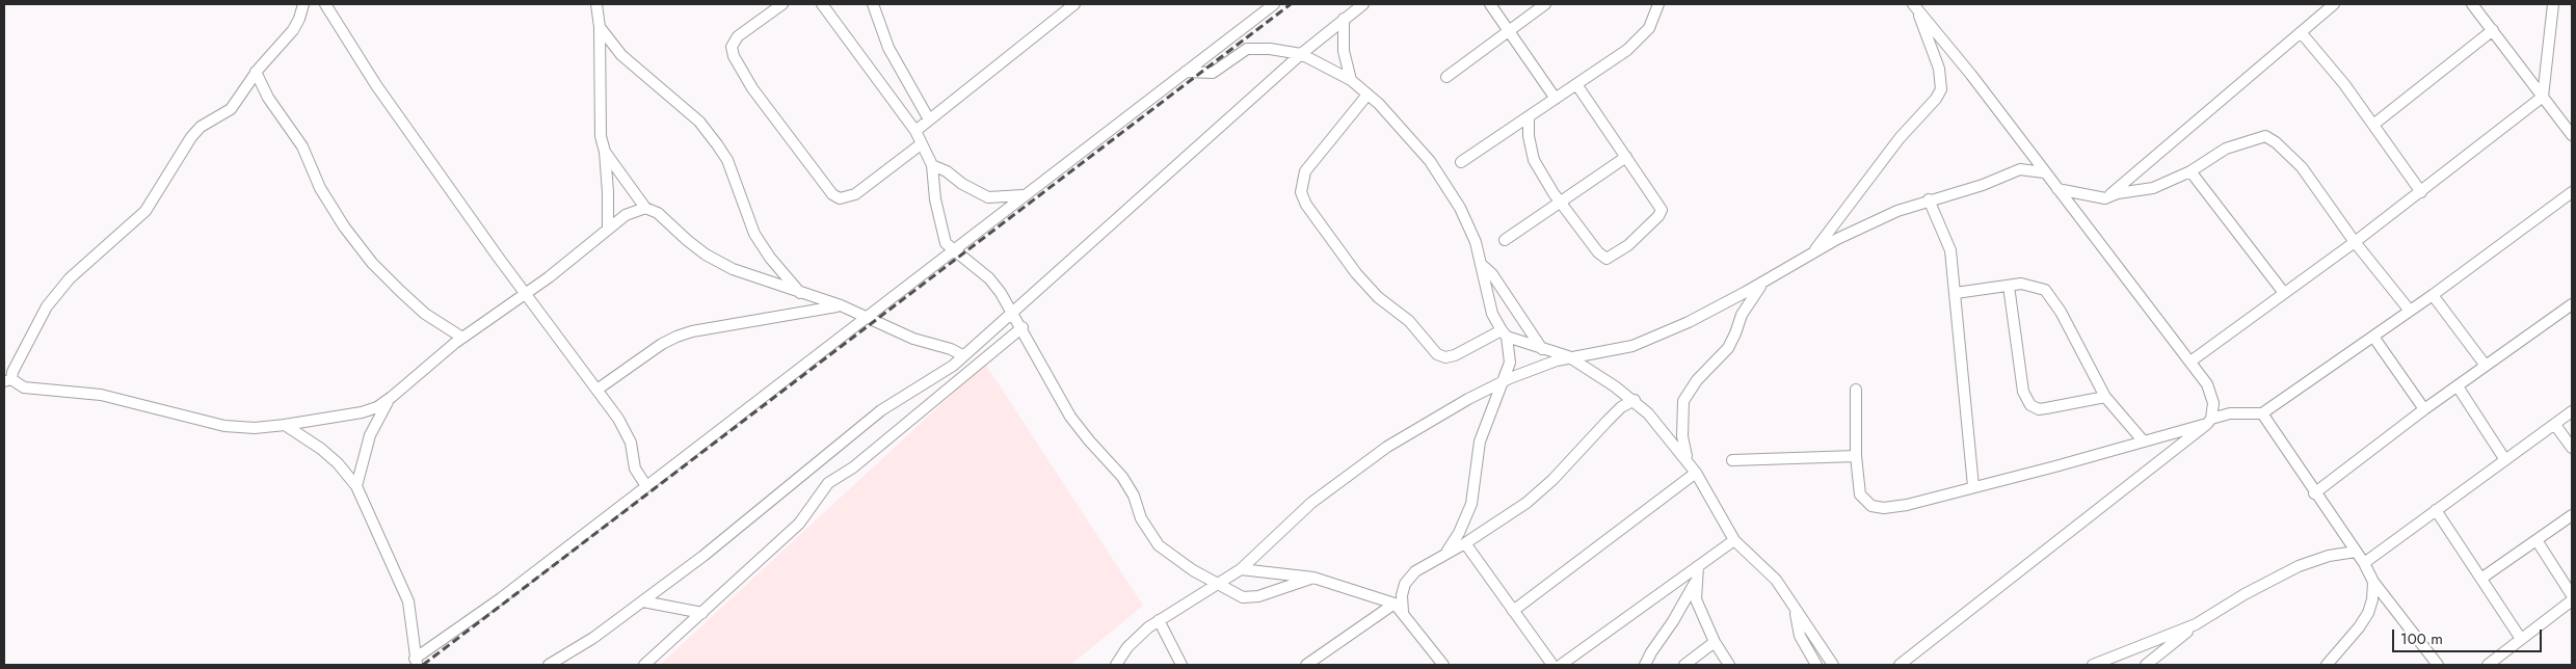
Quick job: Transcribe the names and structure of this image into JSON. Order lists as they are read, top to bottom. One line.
{"scale_bar":"100 m"}
